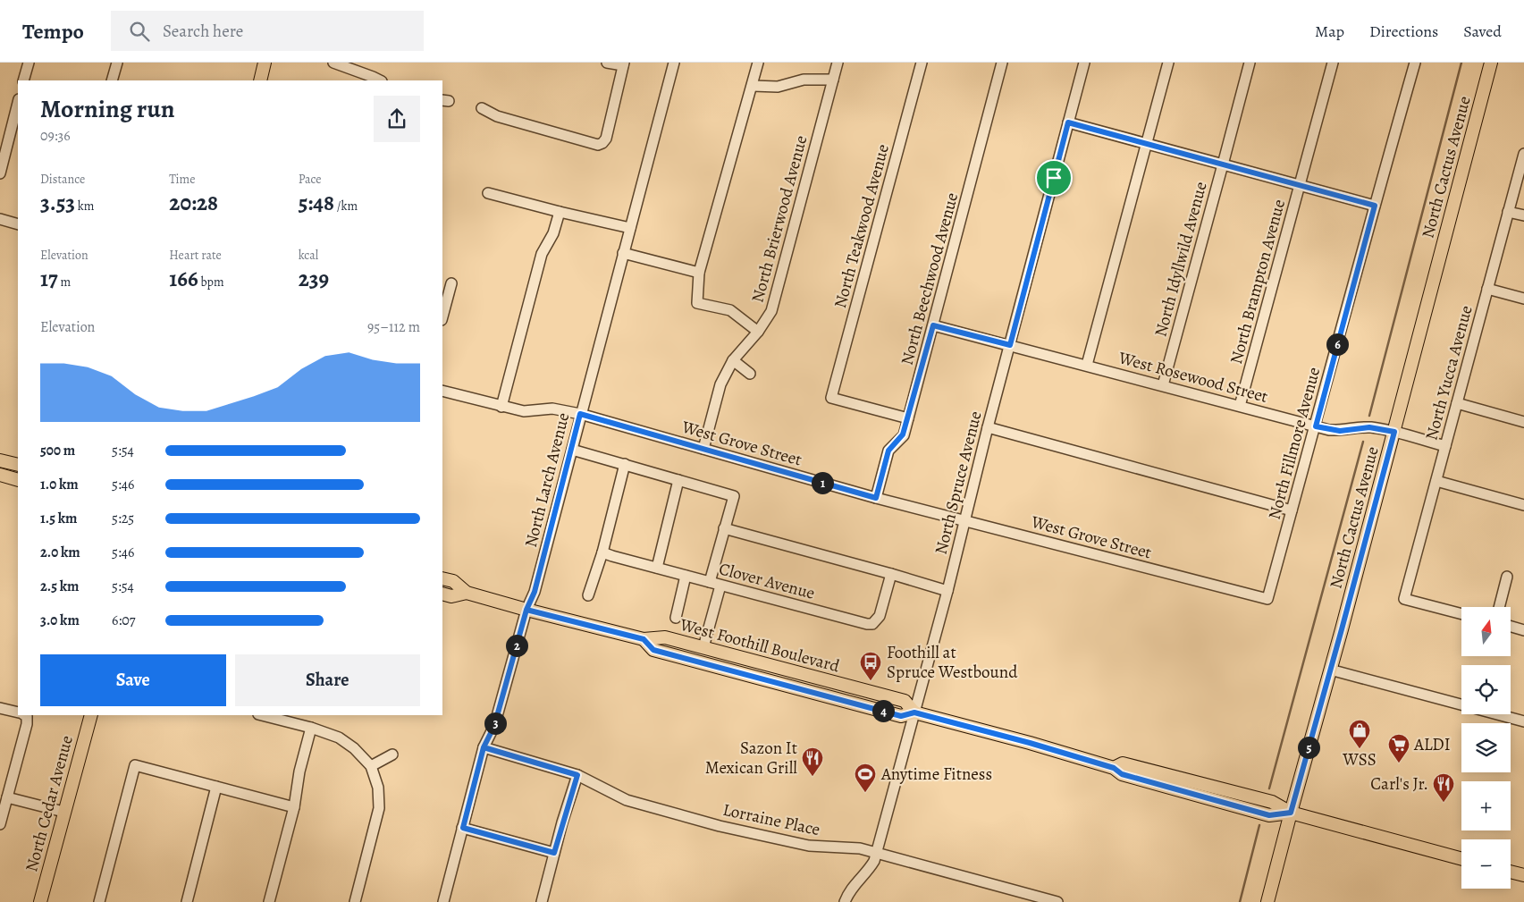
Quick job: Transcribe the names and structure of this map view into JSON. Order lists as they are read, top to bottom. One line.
{"streets":{"main road":["North Cactus Avenue","West Foothill Boulevard","North Cedar Avenue"],"street":["North Brierwood Avenue","North Teakwood Avenue","North Idyllwild Avenue","North Beechwood Avenue","North Brampton Avenue","North Yucca Avenue","West Rosewood Street","West Grove Street","North Fillmore Avenue","North Larch Avenue","North Spruce Avenue","Clover Avenue","Lorraine Place"]},"crossings":[["North Cactus Avenue","West Rosewood Street"],["North Cactus Avenue","West Foothill Boulevard"],["North Brierwood Avenue","West Grove Street"],["North Teakwood Avenue","North Beechwood Avenue"],["North Idyllwild Avenue","West Rosewood Street"],["North Beechwood Avenue","West Rosewood Street"],["North Beechwood Avenue","West Grove Street"],["North Brampton Avenue","West Rosewood Street"],["North Yucca Avenue","West Rosewood Street"],["West Rosewood Street","North Fillmore Avenue"],["West Rosewood Street","North Spruce Avenue"],["West Grove Street","North Fillmore Avenue"],["West Grove Street","North Larch Avenue"],["West Grove Street","North Spruce Avenue"],["North Larch Avenue","West Foothill Boulevard"],["North Larch Avenue","Lorraine Place"],["North Spruce Avenue","West Foothill Boulevard"],["North Spruce Avenue","Lorraine Place"]],"places":{"bus stop":["Foothill at Spruce Westbound"],"shop":["WSS"],"supermarket":["ALDI"],"restaurant":["Sazon It Mexican Grill","Carl's Jr."],"sports":["Anytime Fitness"]},"north":"top","page":{"header":"Tempo","search":"Search here","nav":["Map","Directions","Saved"],"heading":["Morning run","09:36"],"stats":[["Distance","3.53 km"],["Time","20:28"],["Pace","5:48 /km"],["Elevation","17 m"],["Heart rate","166 bpm"],["kcal","239"]],"chart":["Elevation","95–112 m"],"pins":["6","1","2","4","3","5"],"list":[{"name":"500 m","note":"5:54"},{"name":"1.0 km","note":"5:46"},{"name":"1.5 km","note":"5:25"},{"name":"2.0 km","note":"5:46"},{"name":"2.5 km","note":"5:54"},{"name":"3.0 km","note":"6:07"}],"map_buttons":["+","−"],"buttons":["Save","Share"]}}
